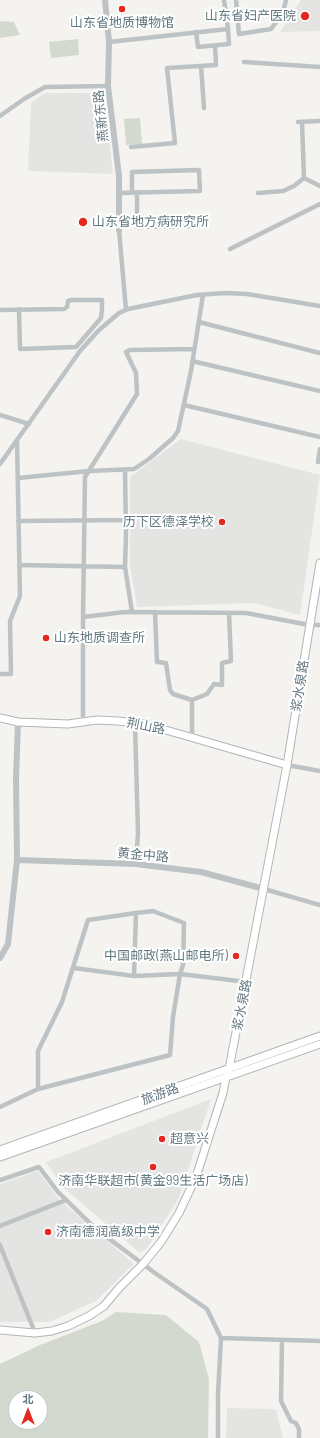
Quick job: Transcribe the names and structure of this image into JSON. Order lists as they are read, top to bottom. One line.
{"streets":{"main road":["浆水泉路","荆山路","旅游路"],"street":["燕新东路","黄金中路"]},"crossings":[["浆水泉路","荆山路"],["浆水泉路","黄金中路"],["浆水泉路","旅游路"]],"places":["山东省地质博物馆","山东省妇产医院","山东省地方病研究所","历下区德泽学校","山东地质调查所","中国邮政(燕山邮电所)","超意兴","济南华联超市(黄金99生活广场店)","济南德润高级中学"],"north":"top"}
